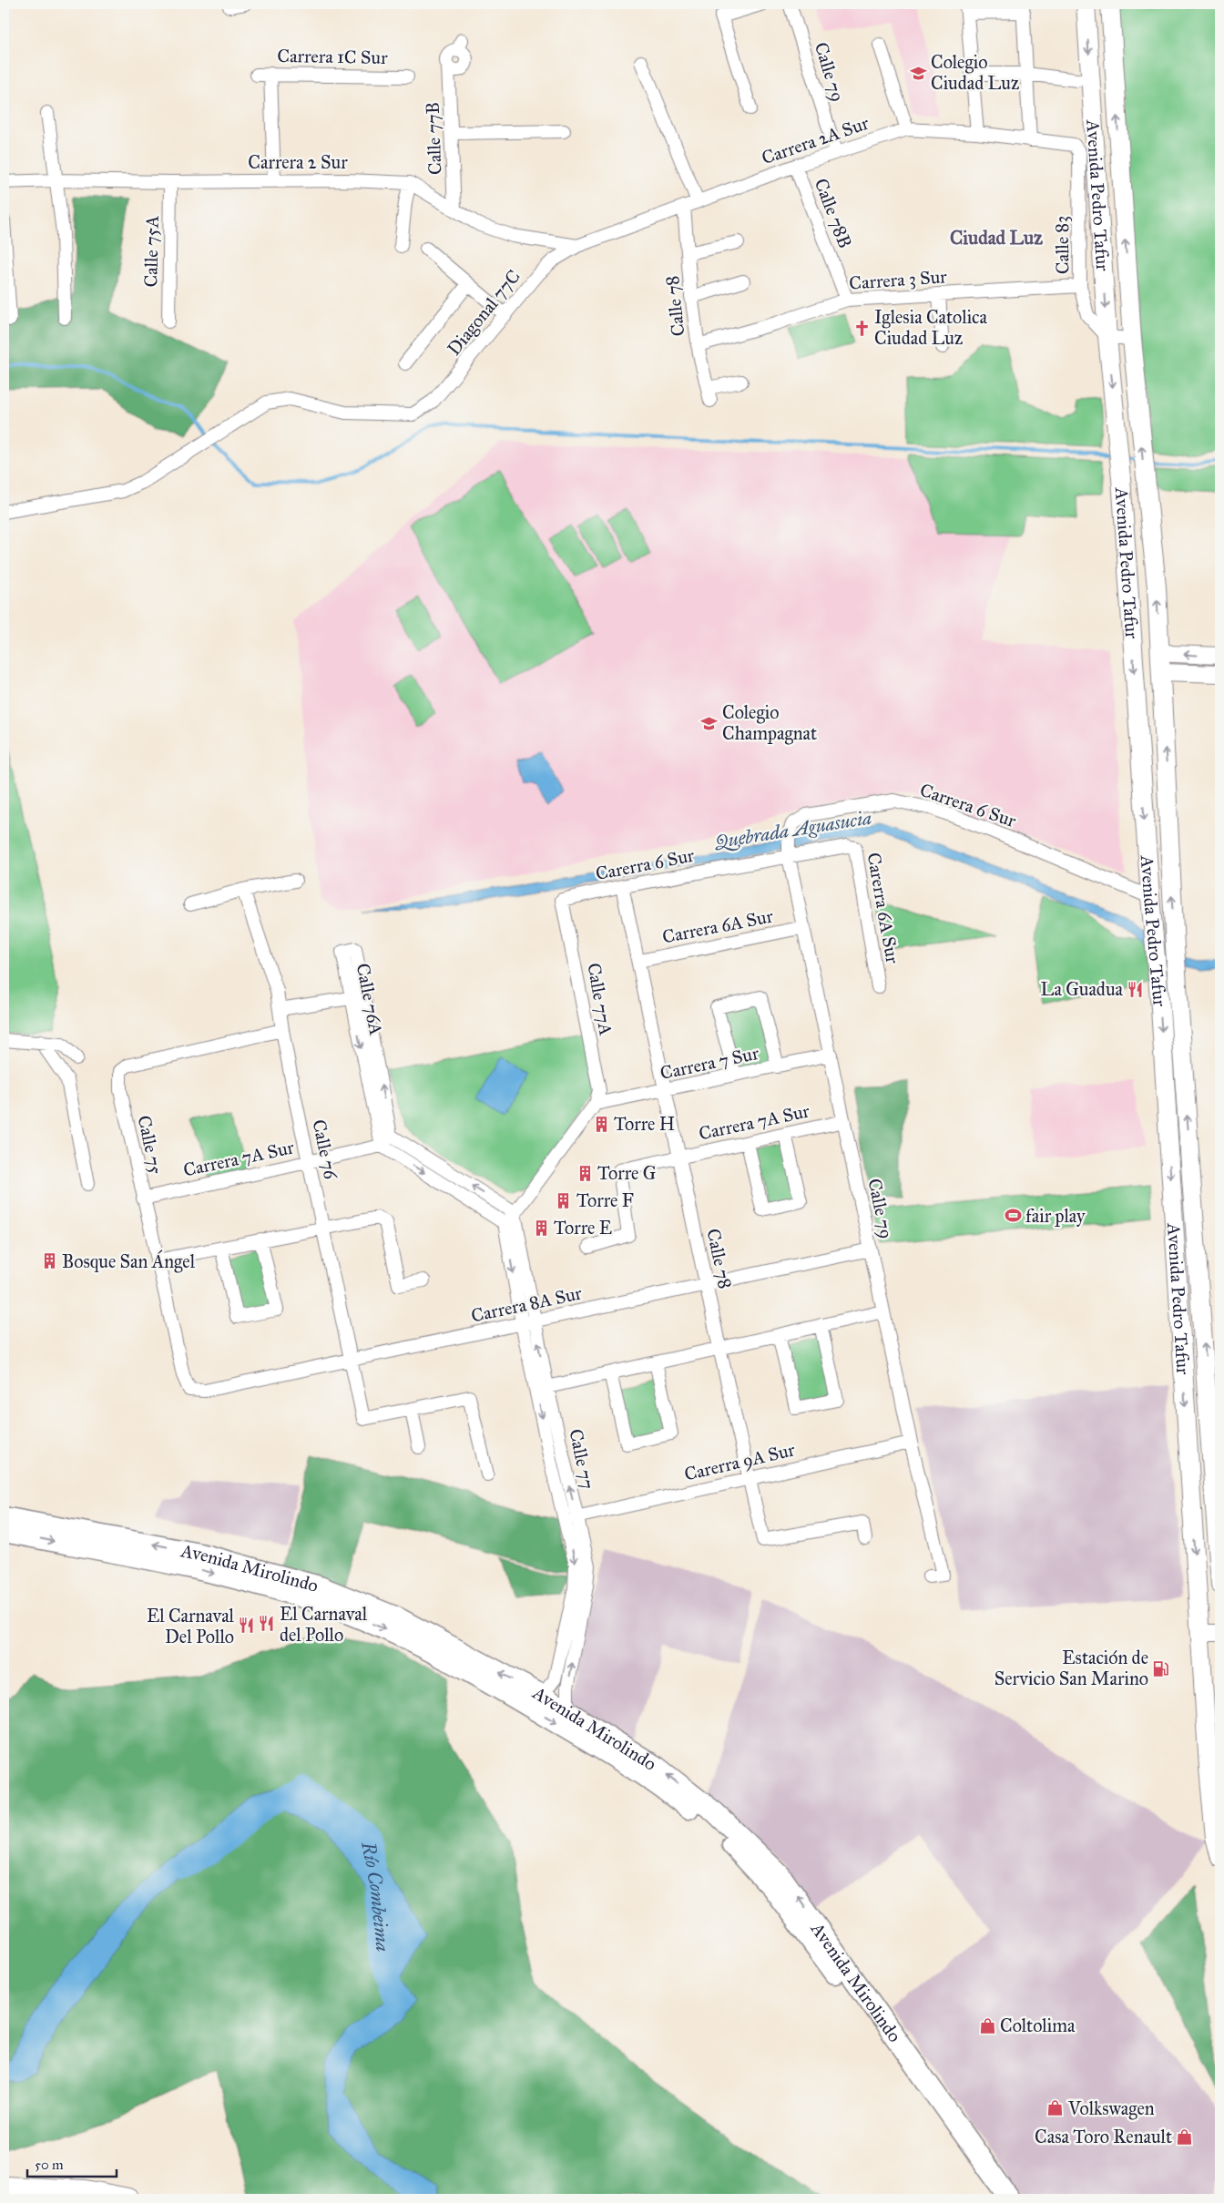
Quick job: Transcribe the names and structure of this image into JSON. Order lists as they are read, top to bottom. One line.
{"streets":{"main road":["Avenida Pedro Tafur","Avenida Mirolindo"],"street":["Carrera 1C Sur","Calle 79","Calle 77B","Carrera 2A Sur","Carrera 2 Sur","Calle 78B","Calle 83","Calle 75A","Carrera 3 Sur","Calle 78","Diagonal 77C","Carrera 6 Sur","Carerra 6 Sur","Carerra 6A Sur","Carrera 6A Sur","Calle 76A","Calle 77A","Carrera 7 Sur","Carrera 7A Sur","Calle 75","Calle 76","Carrera 8A Sur","Calle 77","Carerra 9A Sur"]},"crossings":[["Calle 79","Carrera 2A Sur"],["Calle 79","Carrera 6 Sur"],["Calle 79","Carerra 6 Sur"],["Calle 79","Carerra 6A Sur"],["Calle 79","Carrera 6A Sur"],["Calle 79","Carrera 7 Sur"],["Calle 79","Carrera 7A Sur"],["Calle 79","Carrera 8A Sur"],["Calle 79","Carerra 9A Sur"],["Calle 77B","Carrera 2 Sur"],["Carrera 2A Sur","Carrera 2 Sur"],["Carrera 2A Sur","Calle 78B"],["Carrera 2A Sur","Calle 83"],["Carrera 2A Sur","Calle 78"],["Carrera 2A Sur","Diagonal 77C"],["Carrera 2 Sur","Calle 75A"],["Carrera 2 Sur","Diagonal 77C"],["Avenida Pedro Tafur","Calle 83"],["Avenida Pedro Tafur","Carrera 6 Sur"],["Calle 78B","Carrera 3 Sur"],["Calle 83","Carrera 3 Sur"],["Carrera 3 Sur","Calle 78"],["Calle 78","Carerra 6 Sur"],["Calle 78","Carrera 6A Sur"],["Calle 78","Carrera 7 Sur"],["Calle 78","Carrera 7A Sur"],["Calle 78","Carrera 8A Sur"],["Calle 78","Carerra 9A Sur"],["Carrera 6 Sur","Carerra 6 Sur"],["Carrera 6 Sur","Carerra 6A Sur"],["Carerra 6 Sur","Carerra 6A Sur"],["Carerra 6 Sur","Calle 77A"],["Calle 76A","Carrera 7A Sur"],["Calle 77A","Carrera 7 Sur"],["Carrera 7A Sur","Calle 75"],["Carrera 7A Sur","Calle 76"],["Calle 75","Calle 76"],["Calle 75","Carrera 8A Sur"],["Calle 76","Carrera 8A Sur"],["Carrera 8A Sur","Calle 77"],["Calle 77","Carerra 9A Sur"],["Calle 77","Avenida Mirolindo"]],"districts":["Ciudad Luz"],"water":["Quebrada Aguasucia","Río Combeima"],"places":{"school or university":["Colegio Ciudad Luz","Colegio Champagnat"],"church":["Iglesia Catolica Ciudad Luz"],"restaurant":["La Guadua","El Carnaval del Pollo","El Carnaval Del Pollo"],"building":["Torre H","Torre G","Torre F","Torre E","Bosque San Ángel"],"sports":["fair play"],"fuel station":["Estación de Servicio San Marino"],"shop":["Coltolima","Volkswagen","Casa Toro Renault"]},"scale_bar":"50 m"}
